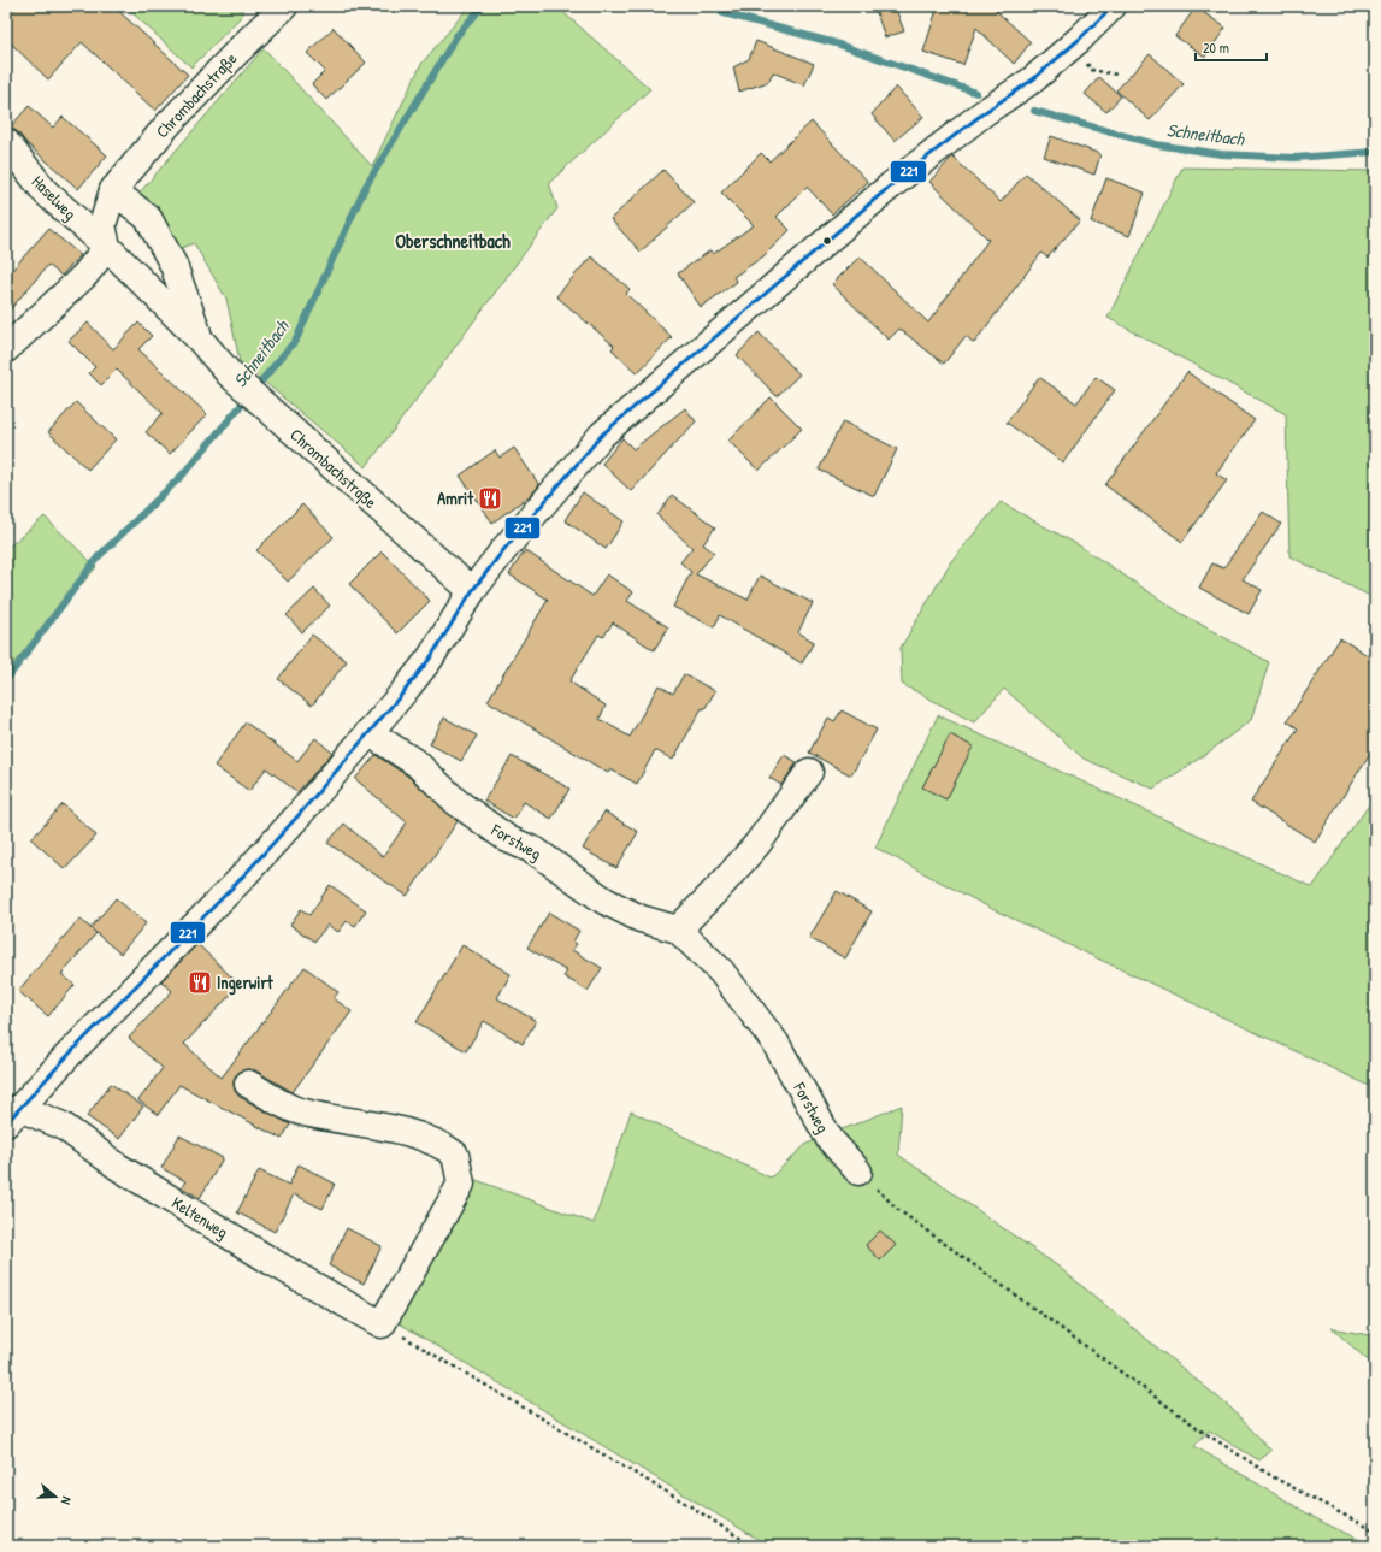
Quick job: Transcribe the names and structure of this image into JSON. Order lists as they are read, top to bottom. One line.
{"streets":{"street":["Chrombachstraße","Haselweg","Forstweg","Keltenweg"]},"crossings":[["Chrombachstraße","Haselweg"]],"districts":["Oberschneitbach"],"water":["Schneitbach"],"places":{"restaurant":["Amrit","Ingerwirt"]},"lines":["transit line 221"],"scale_bar":"20 m","north":"right"}
